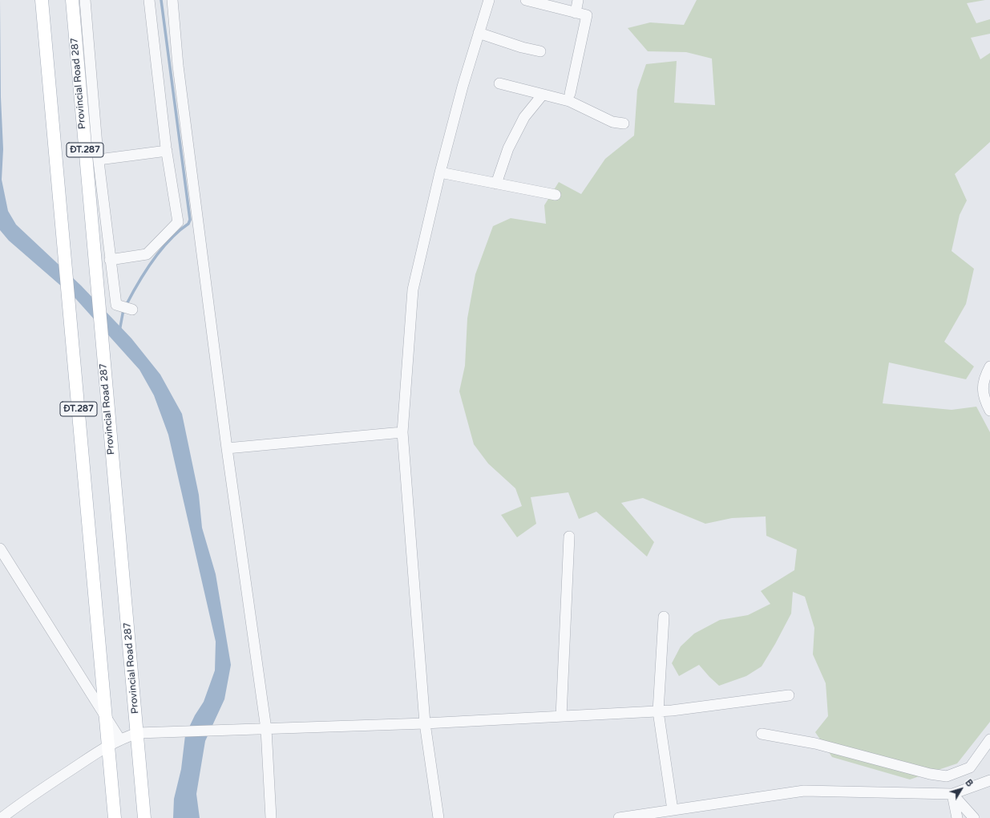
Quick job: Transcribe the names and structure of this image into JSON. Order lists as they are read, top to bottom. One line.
{"streets":{"main road":["Provincial Road 287","ĐT.287"]},"north":"top right"}
